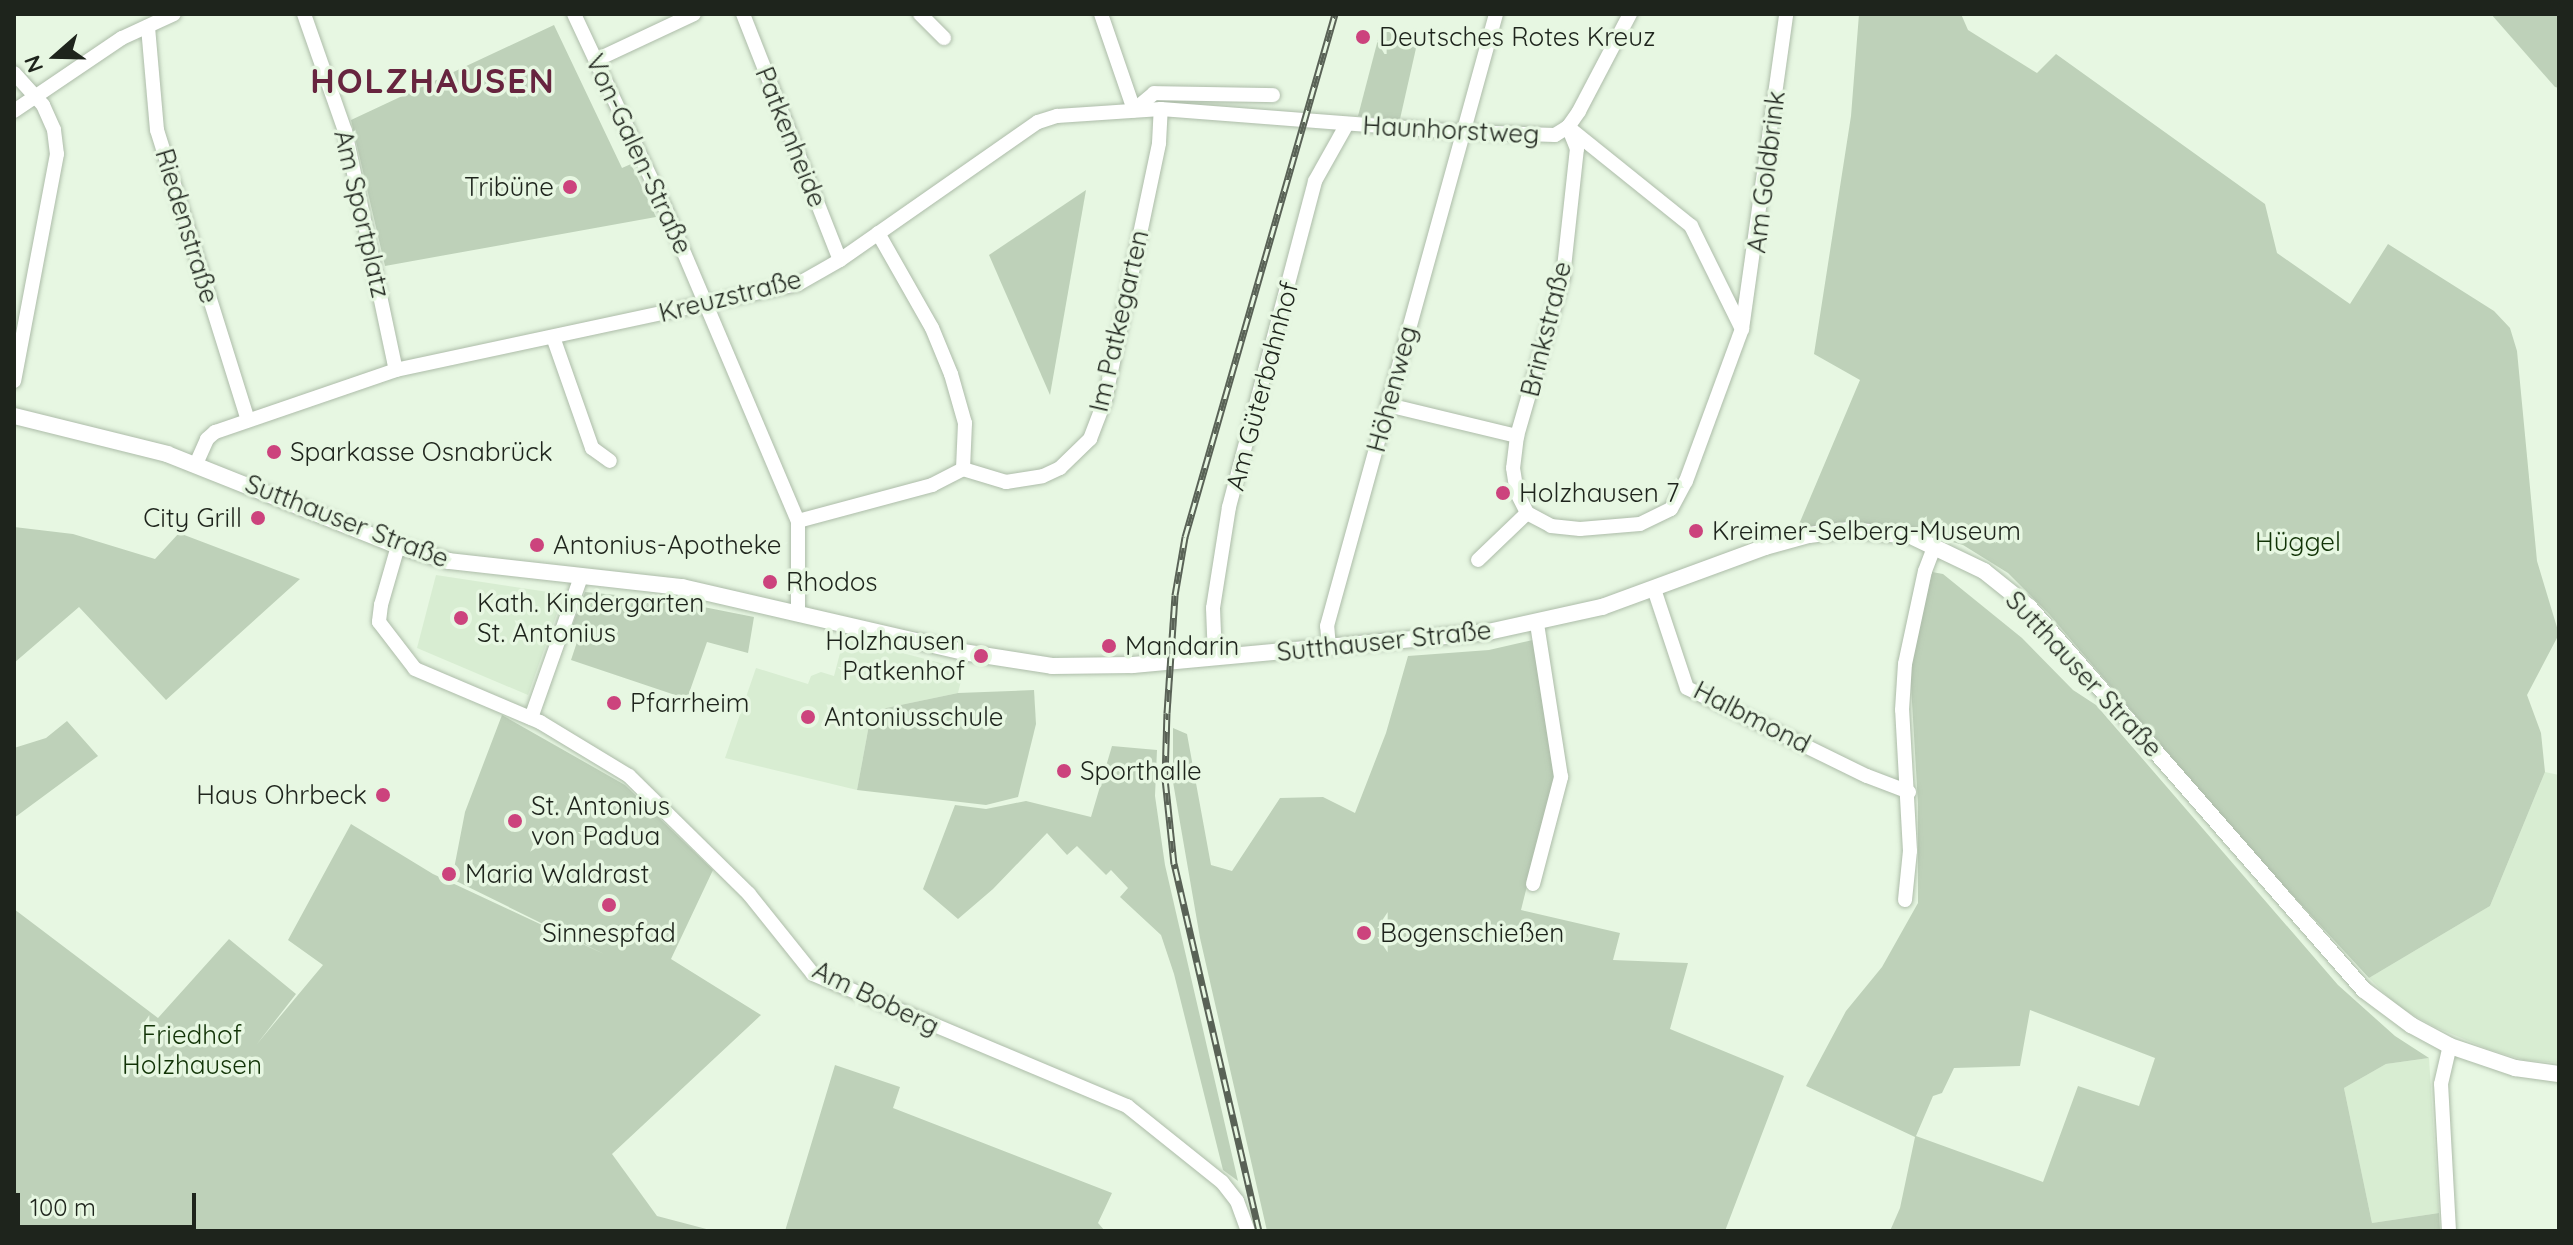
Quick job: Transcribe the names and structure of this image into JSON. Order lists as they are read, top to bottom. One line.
{"streets":{"street":["Haunhorstweg","Patkenheide","Von-Galen-Straße","Am Goldbrink","Am Sportplatz","Riedenstraße","Kreuzstraße","Im Patkegarten","Brinkstraße","Am Güterbahnhof","Höhenweg","Sutthauser Straße","Halbmond","Am Boberg"]},"crossings":[["Haunhorstweg","Am Goldbrink"],["Haunhorstweg","Kreuzstraße"],["Haunhorstweg","Brinkstraße"],["Haunhorstweg","Am Güterbahnhof"],["Haunhorstweg","Höhenweg"],["Patkenheide","Kreuzstraße"],["Von-Galen-Straße","Kreuzstraße"],["Von-Galen-Straße","Sutthauser Straße"],["Am Goldbrink","Brinkstraße"],["Am Sportplatz","Kreuzstraße"],["Riedenstraße","Kreuzstraße"],["Kreuzstraße","Im Patkegarten"],["Kreuzstraße","Am Güterbahnhof"],["Kreuzstraße","Sutthauser Straße"],["Am Güterbahnhof","Sutthauser Straße"],["Höhenweg","Sutthauser Straße"],["Sutthauser Straße","Halbmond"],["Sutthauser Straße","Am Boberg"]],"districts":["HOLZHAUSEN"],"parks":["Hüggel","Friedhof Holzhausen"],"places":["Deutsches Rotes Kreuz","Tribüne","Sparkasse Osnabrück","Holzhausen 7","City Grill","Kreimer-Selberg-Museum","Antonius-Apotheke","Rhodos","Kath. Kindergarten St. Antonius","Mandarin","Holzhausen Patkenhof","Pfarrheim","Antoniusschule","Sporthalle","Haus Ohrbeck","St. Antonius von Padua","Maria Waldrast","Sinnespfad","Bogenschießen"],"scale_bar":"100 m","north":"left"}
